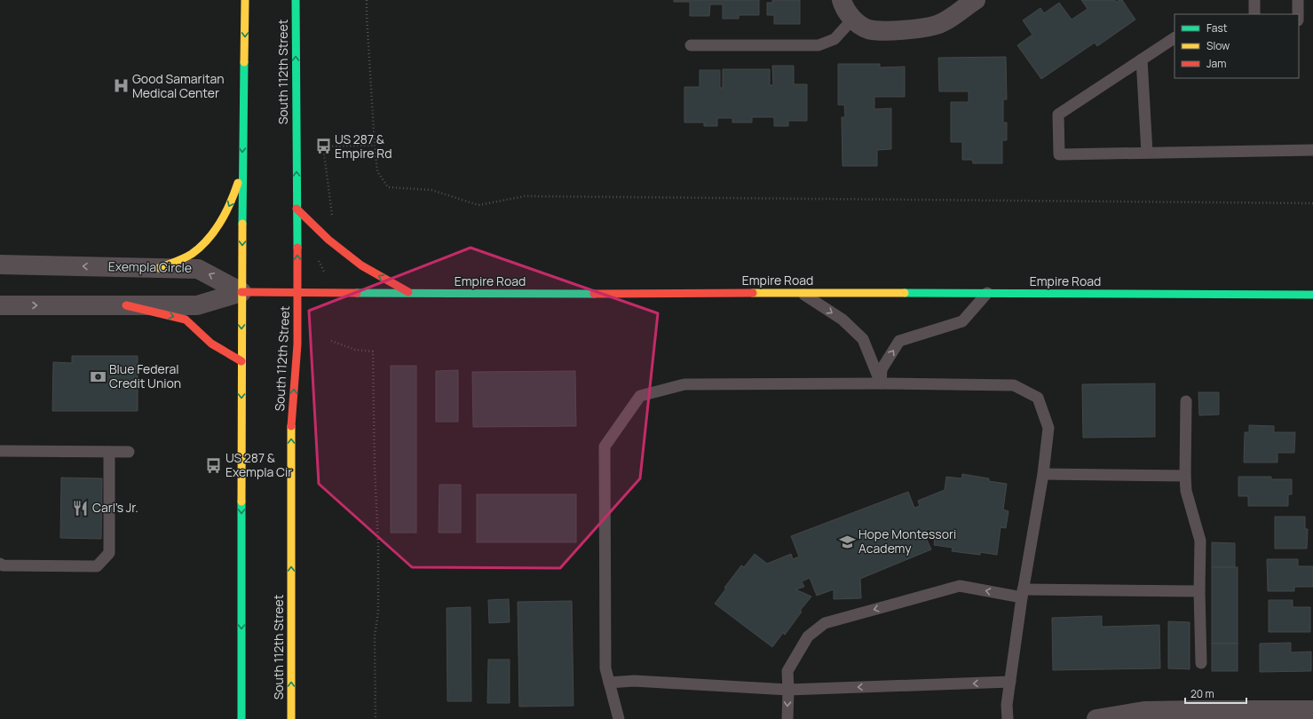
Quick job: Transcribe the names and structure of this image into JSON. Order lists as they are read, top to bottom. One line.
{"streets":{"main road":["South 112th Street","Empire Road"],"street":["Exempla Circle"]},"crossings":[["South 112th Street","Empire Road"],["Exempla Circle","Empire Road"]],"places":{"hospital":["Good Samaritan Medical Center"],"bus stop":["US 287 & Empire Rd","US 287 & Exempla Cir"],"bank":["Blue Federal Credit Union"],"restaurant":["Carl's Jr."],"school or university":["Hope Montessori Academy"]},"legend":["Fast","Slow","Jam"],"scale_bar":"20 m"}
